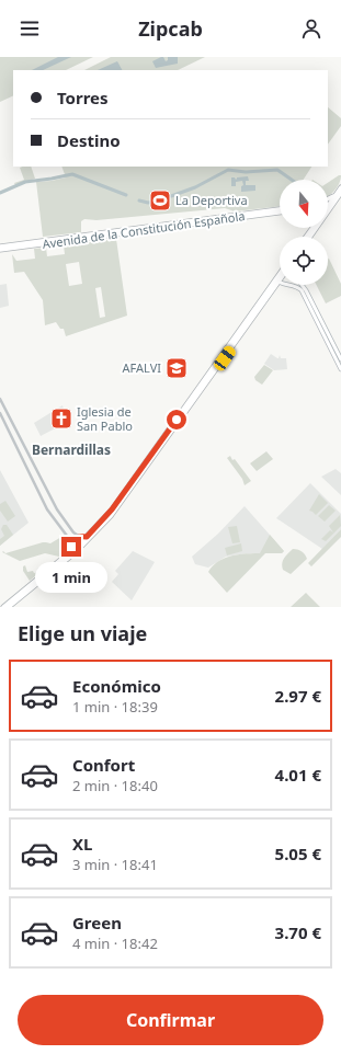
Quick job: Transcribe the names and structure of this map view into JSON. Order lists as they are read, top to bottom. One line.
{"streets":{"highway":["Avenida de la Constitución Española"]},"districts":["Bernardillas"],"places":{"sports":["La Deportiva"],"school or university":["AFALVI"],"church":["Iglesia de San Pablo"]},"north":"bottom","page":{"header":"Zipcab","banner":["Torres","Destino"],"bubble":"1 min","heading":"Elige un viaje","list":[{"name":"Económico","note":"1 min · 18:39","value":"2.97 €"},{"name":"Confort","note":"2 min · 18:40","value":"4.01 €"},{"name":"XL","note":"3 min · 18:41","value":"5.05 €"},{"name":"Green","note":"4 min · 18:42","value":"3.70 €"}],"buttons":"Confirmar"}}
